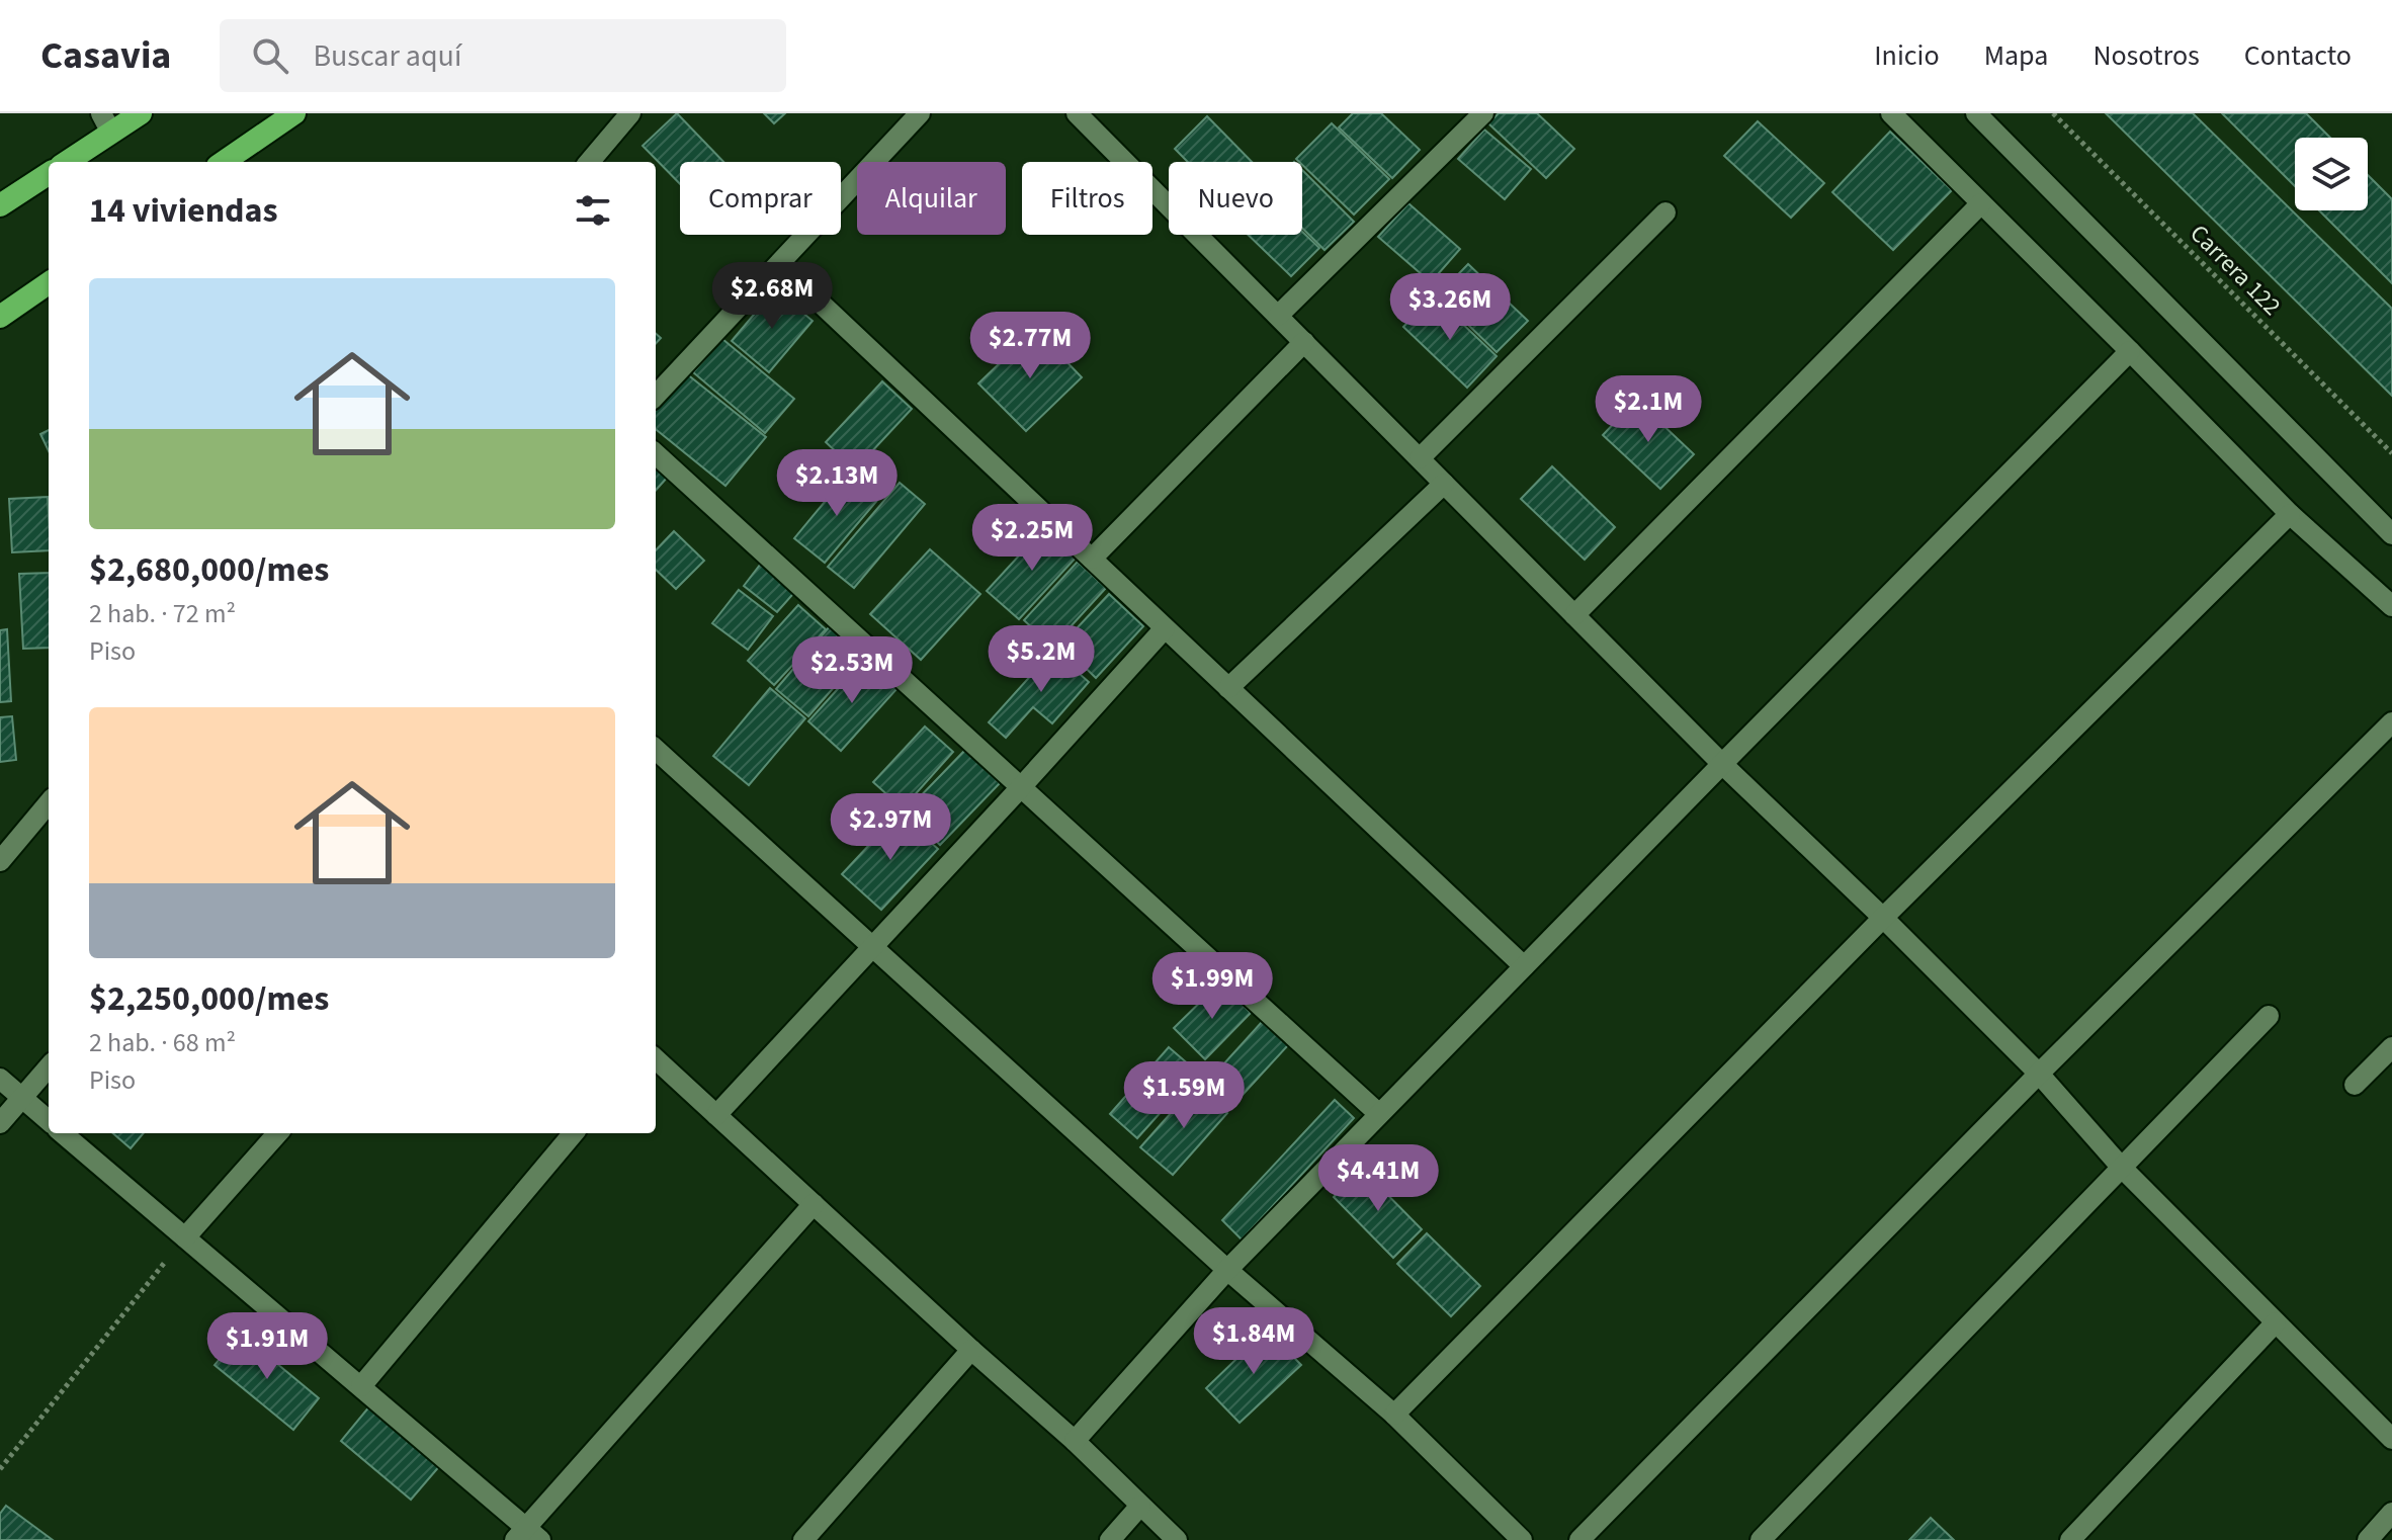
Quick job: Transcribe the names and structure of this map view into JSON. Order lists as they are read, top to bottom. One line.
{"streets":{"path":["Carrera 122"]},"page":{"header":"Casavia","search":"Buscar aquí","nav":["Inicio","Mapa","Nosotros","Contacto"],"chip":["Comprar","Alquilar","Filtros","Nuevo"],"heading":"14 viviendas","list":[{"name":"$2,680,000/mes","note":"2 hab. · 72 m² · Piso"},{"name":"$2,250,000/mes","note":"2 hab. · 68 m² · Piso"}],"price":["$2.68M","$3.26M","$2.77M","$2.1M","$2.13M","$2.25M","$5.2M","$2.53M","$2.97M","$1.99M","$1.59M","$4.41M","$1.84M","$1.91M"]}}
